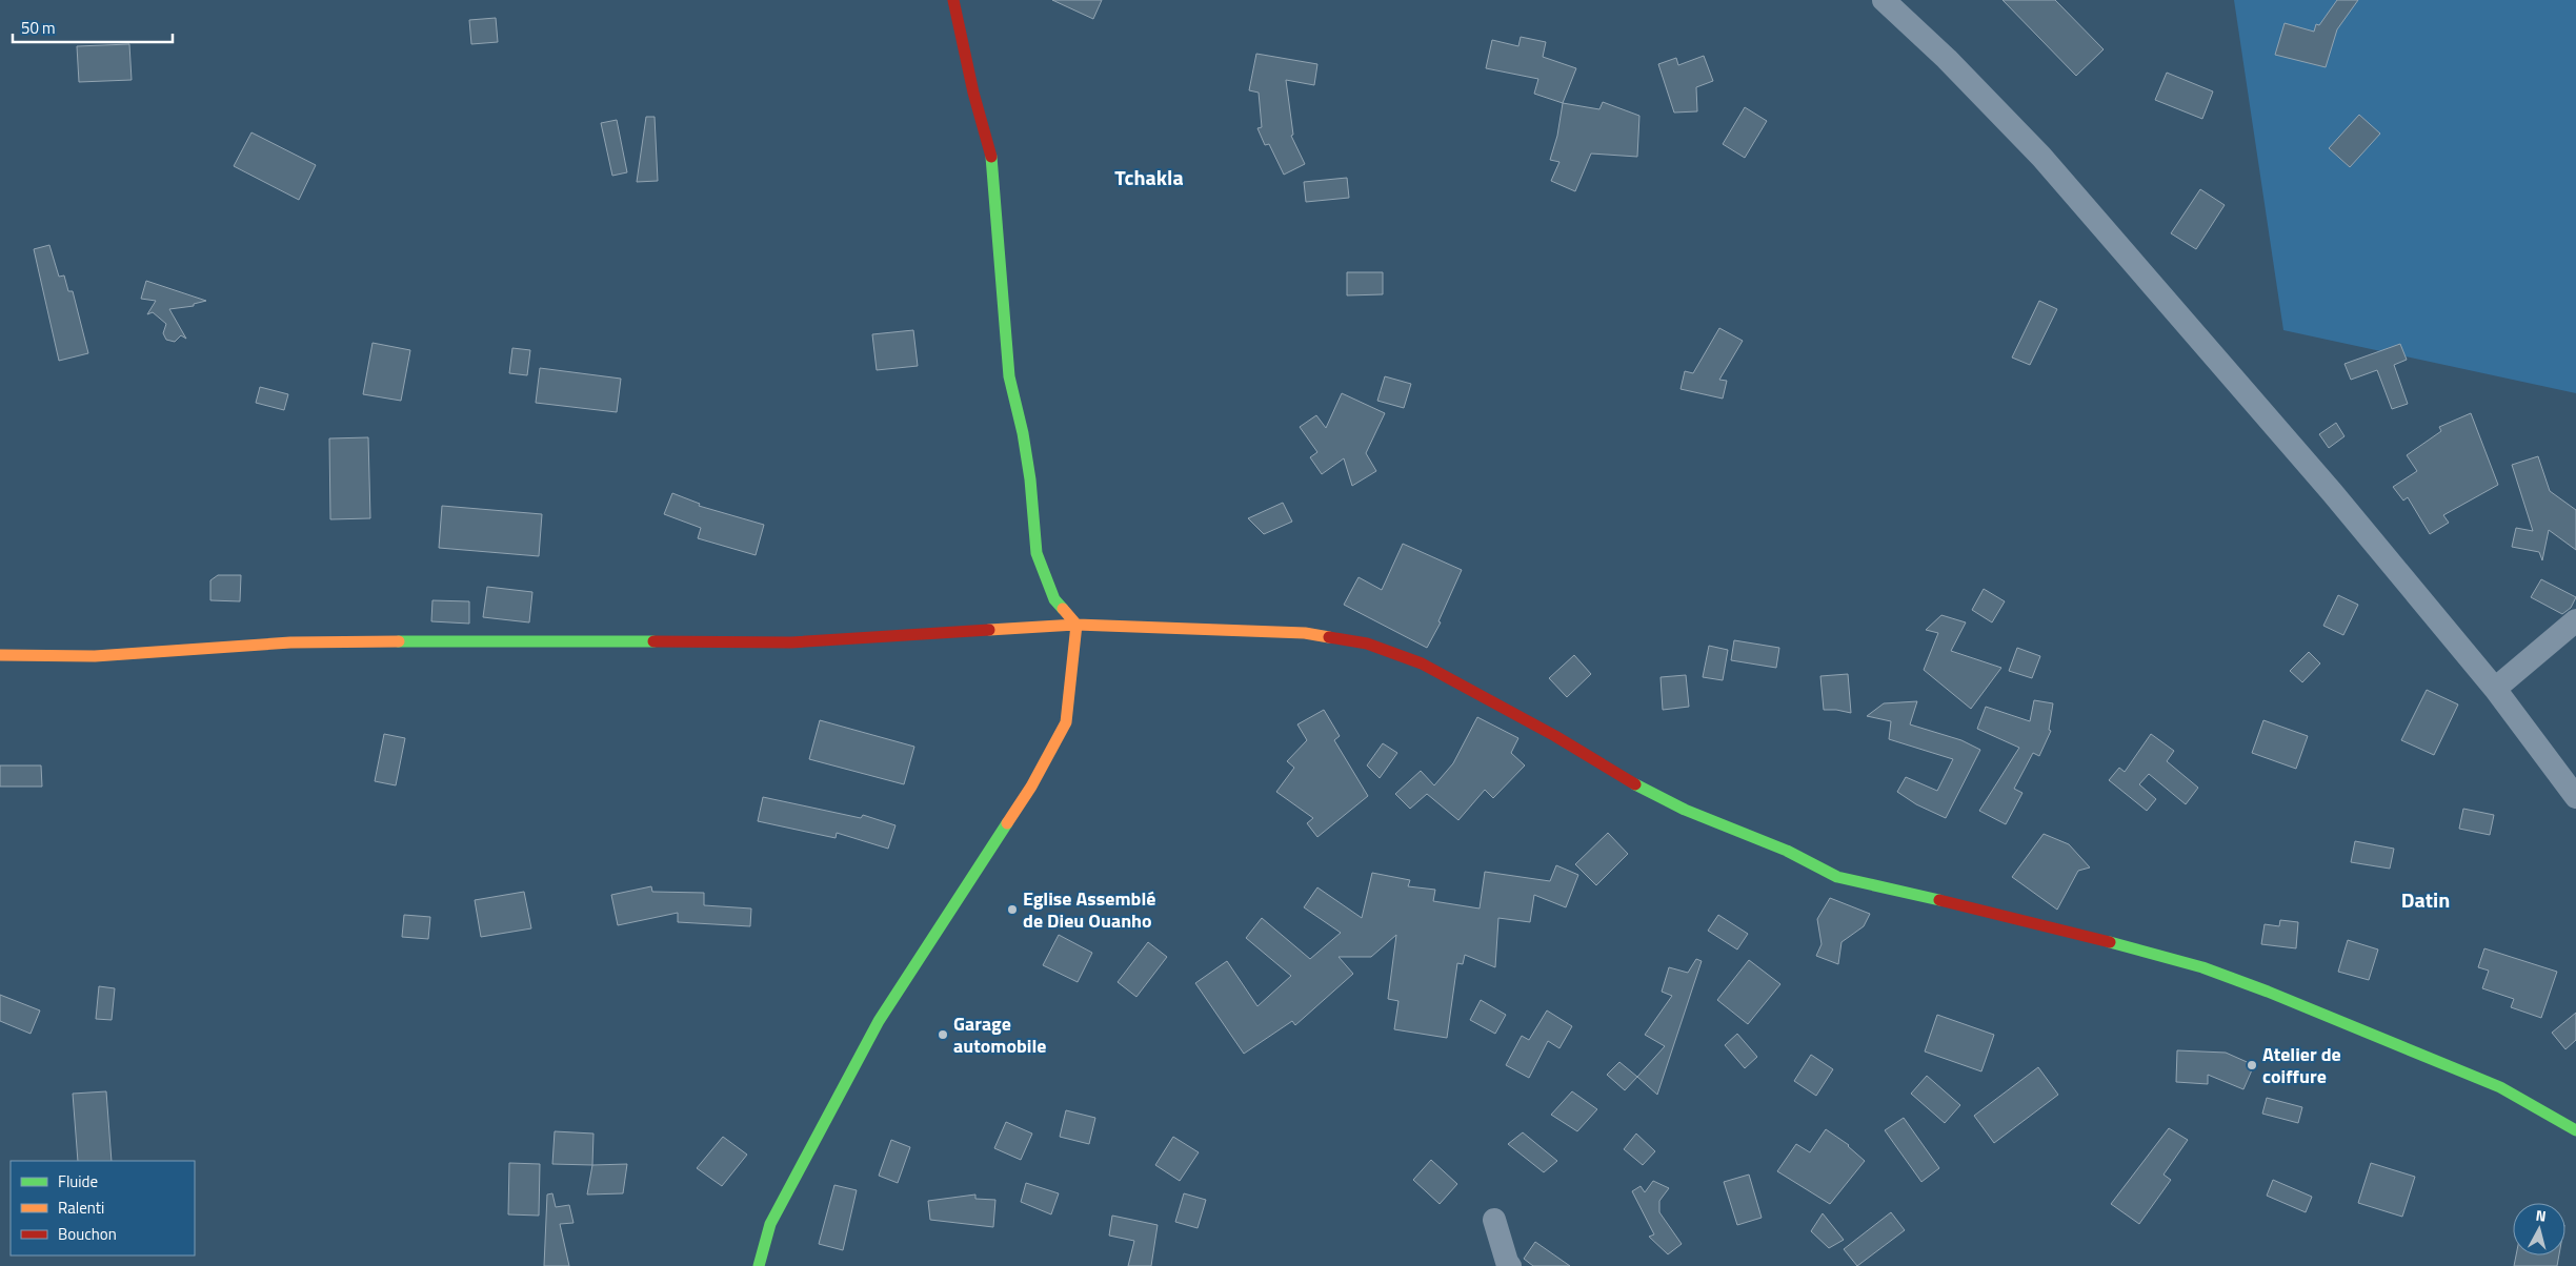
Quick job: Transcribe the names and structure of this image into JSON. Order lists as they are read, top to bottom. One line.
{"districts":["Tchakla","Datin"],"places":["Eglise Assemblé de Dieu Ouanho","Garage automobile","Atelier de coiffure"],"legend":["Fluide","Ralenti","Bouchon"],"scale_bar":"50 m","north":"top"}
